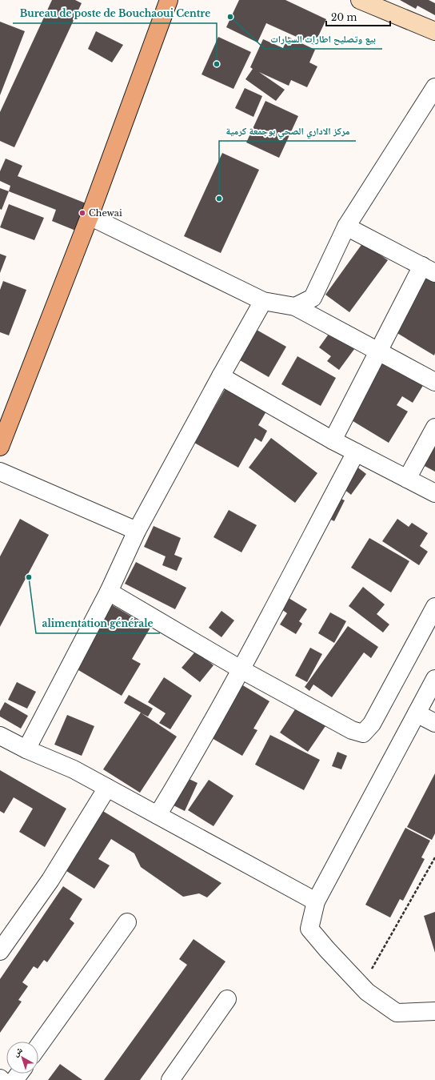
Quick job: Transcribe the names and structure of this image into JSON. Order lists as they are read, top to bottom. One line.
{"places":["بيع وتصليح اطارات السيارات","Bureau de poste de Bouchaoui Centre","مركز الاداري الصحي بوجمعة كرمية","Chewai","alimentation générale"],"scale_bar":"20 m","north":"top left"}
